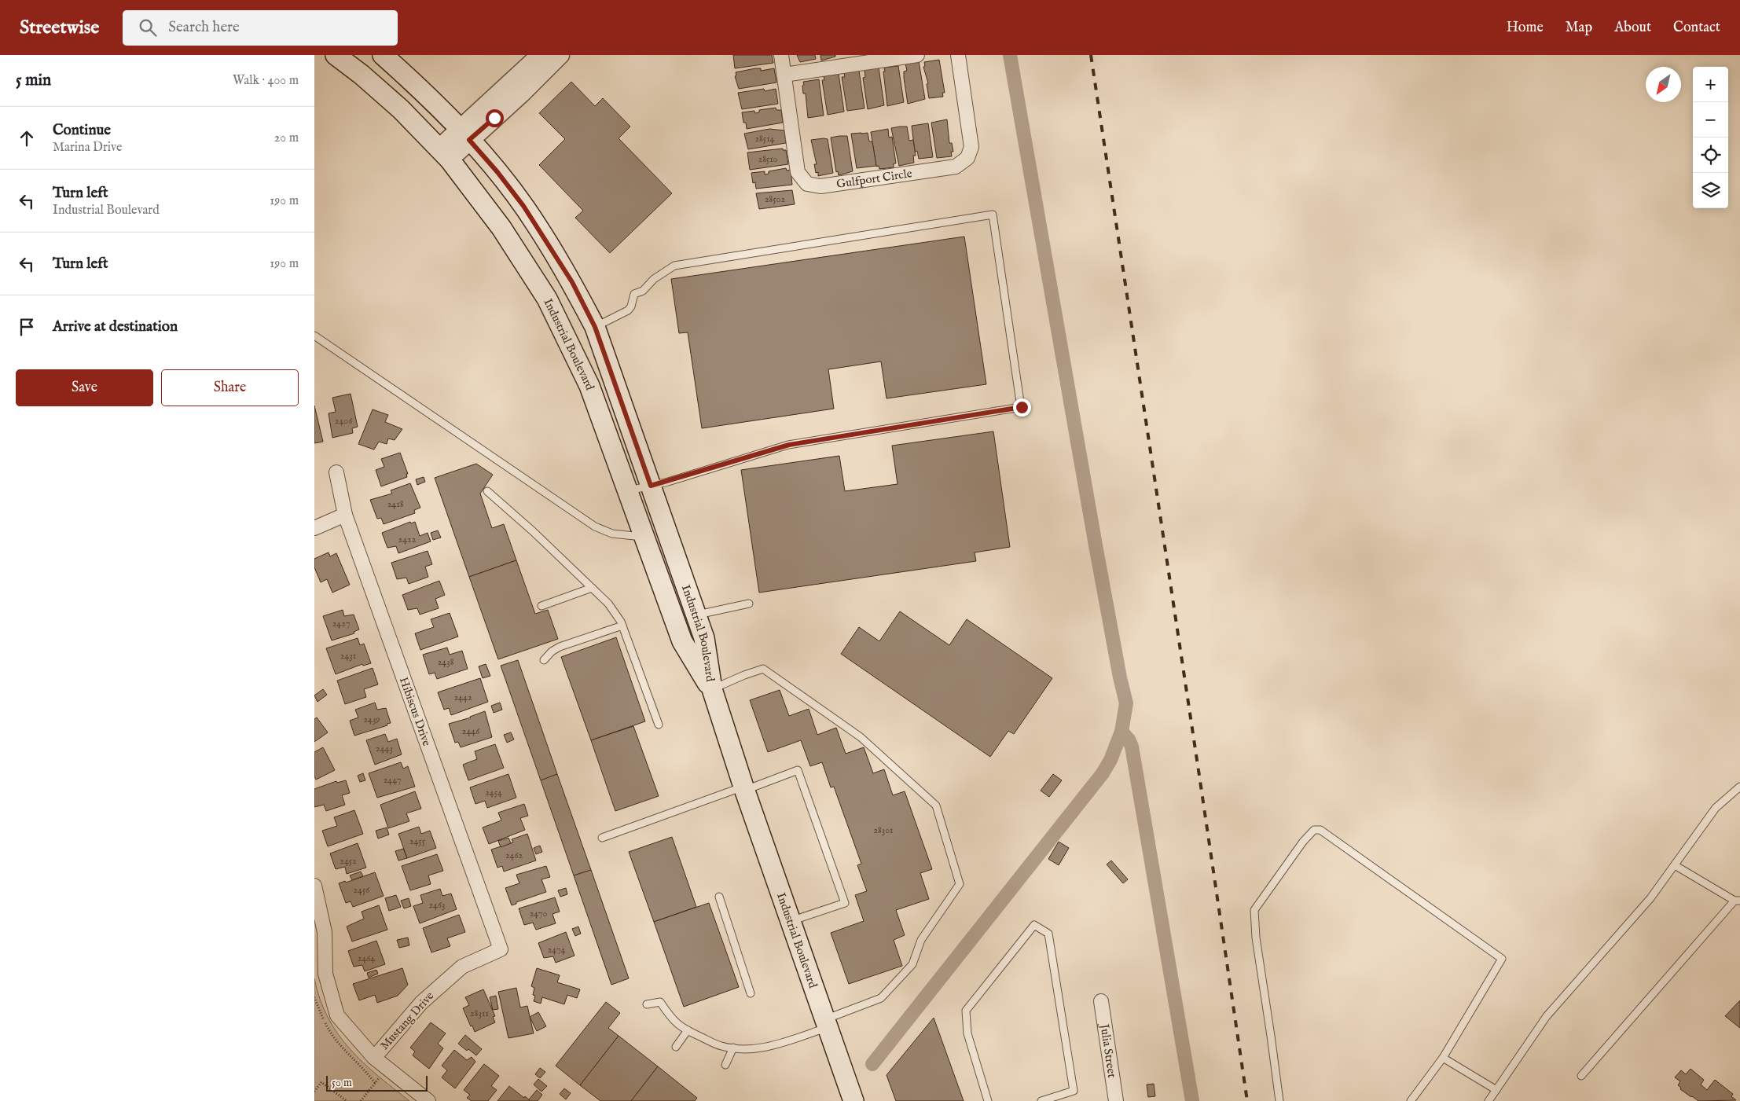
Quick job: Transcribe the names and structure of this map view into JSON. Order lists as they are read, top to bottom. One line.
{"streets":{"main road":["Industrial Boulevard"],"street":["Gulfport Circle","Hibiscus Drive","Mustang Drive","Julia Street"]},"crossings":[["Hibiscus Drive","Mustang Drive"]],"house_numbers":["28514","28510","28502","2406","2418","2422","2427","2431","2438","2442","2439","2446","2443","2447","2454","28301","2455","2462","2452","2456","2463","2470","2474","2464","28311"],"scale_bar":"50 m","north":"bottom left","page":{"header":"Streetwise","search":"Search here","nav":["Home","Map","About","Contact"],"heading":["5 min","Walk · 400 m"],"map_buttons":["+","−"],"list":[["Continue","Marina Drive","20 m"],["Turn left","Industrial Boulevard","190 m"],["Turn left","190 m"],"Arrive at destination"],"buttons":["Save","Share"],"scale":"50 m"}}
